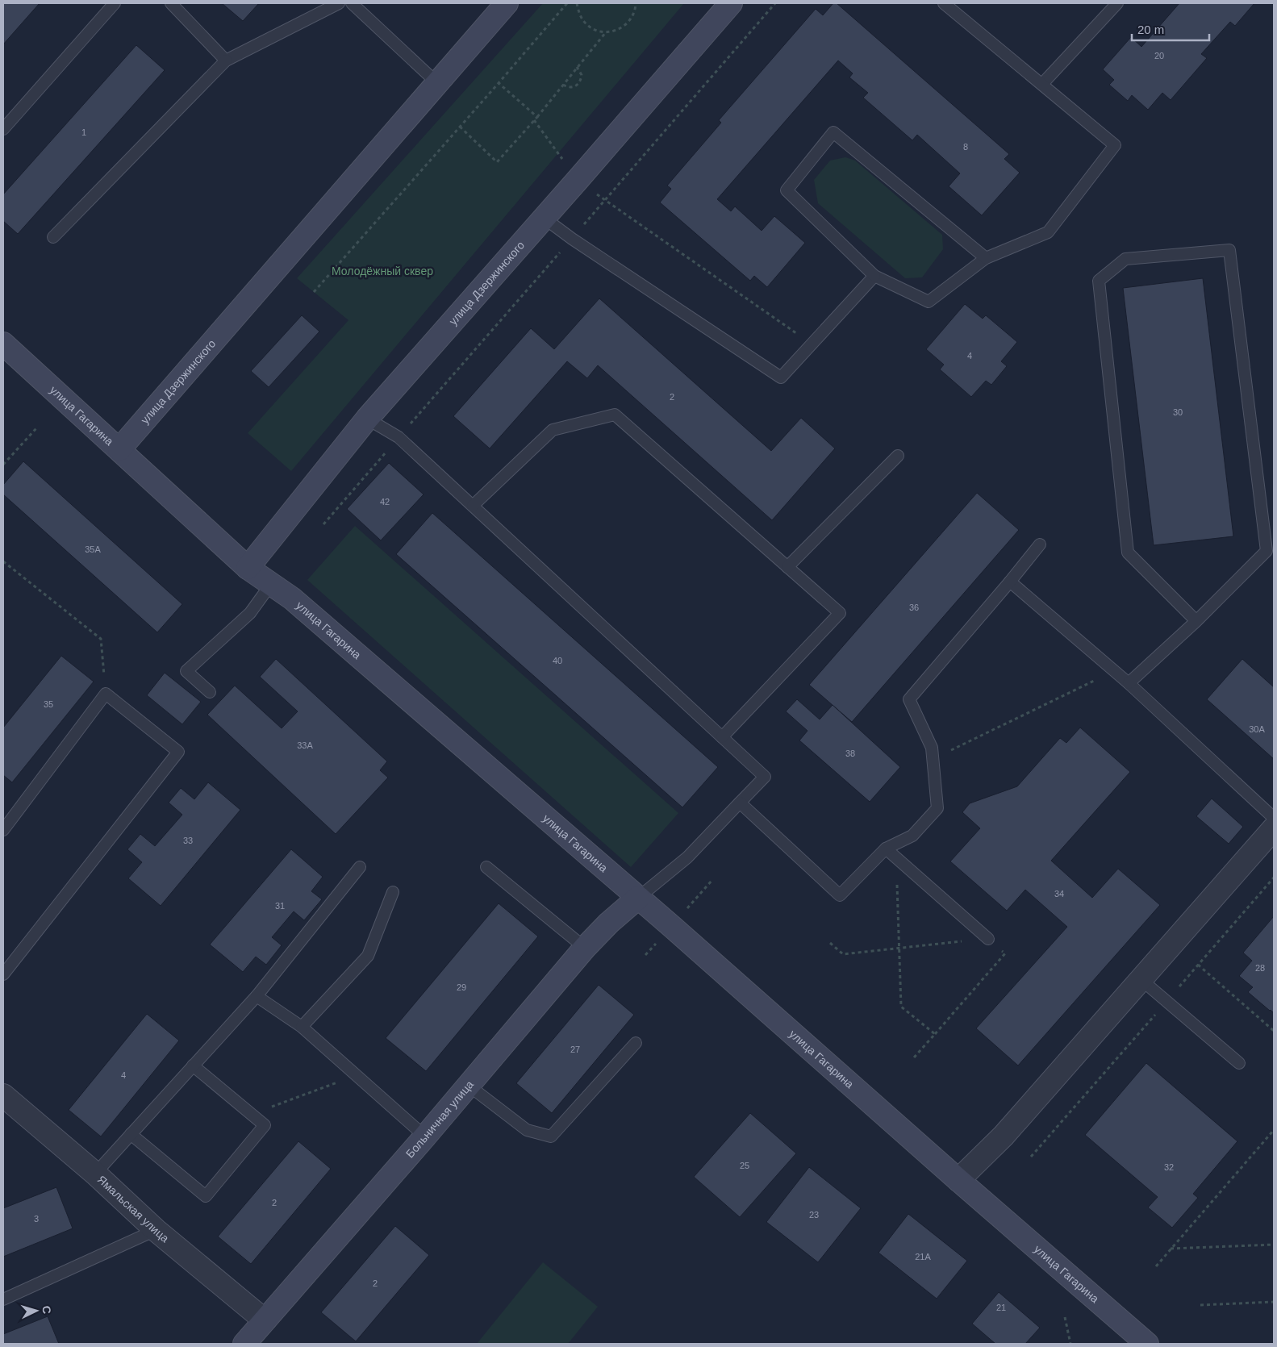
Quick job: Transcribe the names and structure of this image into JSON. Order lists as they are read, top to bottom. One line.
{"streets":{"street":["улица Дзержинского","улица Гагарина","Больничная улица","Ямальская улица"]},"crossings":[["улица Дзержинского","улица Гагарина"],["улица Гагарина","Больничная улица"],["Больничная улица","Ямальская улица"]],"parks":["Молодёжный сквер"],"house_numbers":["20","1","8","4","2","30","42","35А","36","40","35","30А","33А","38","33","34","31","28","29","27","4","25","32","2","23","3","21А","2","21"],"scale_bar":"20 m","north":"right"}
